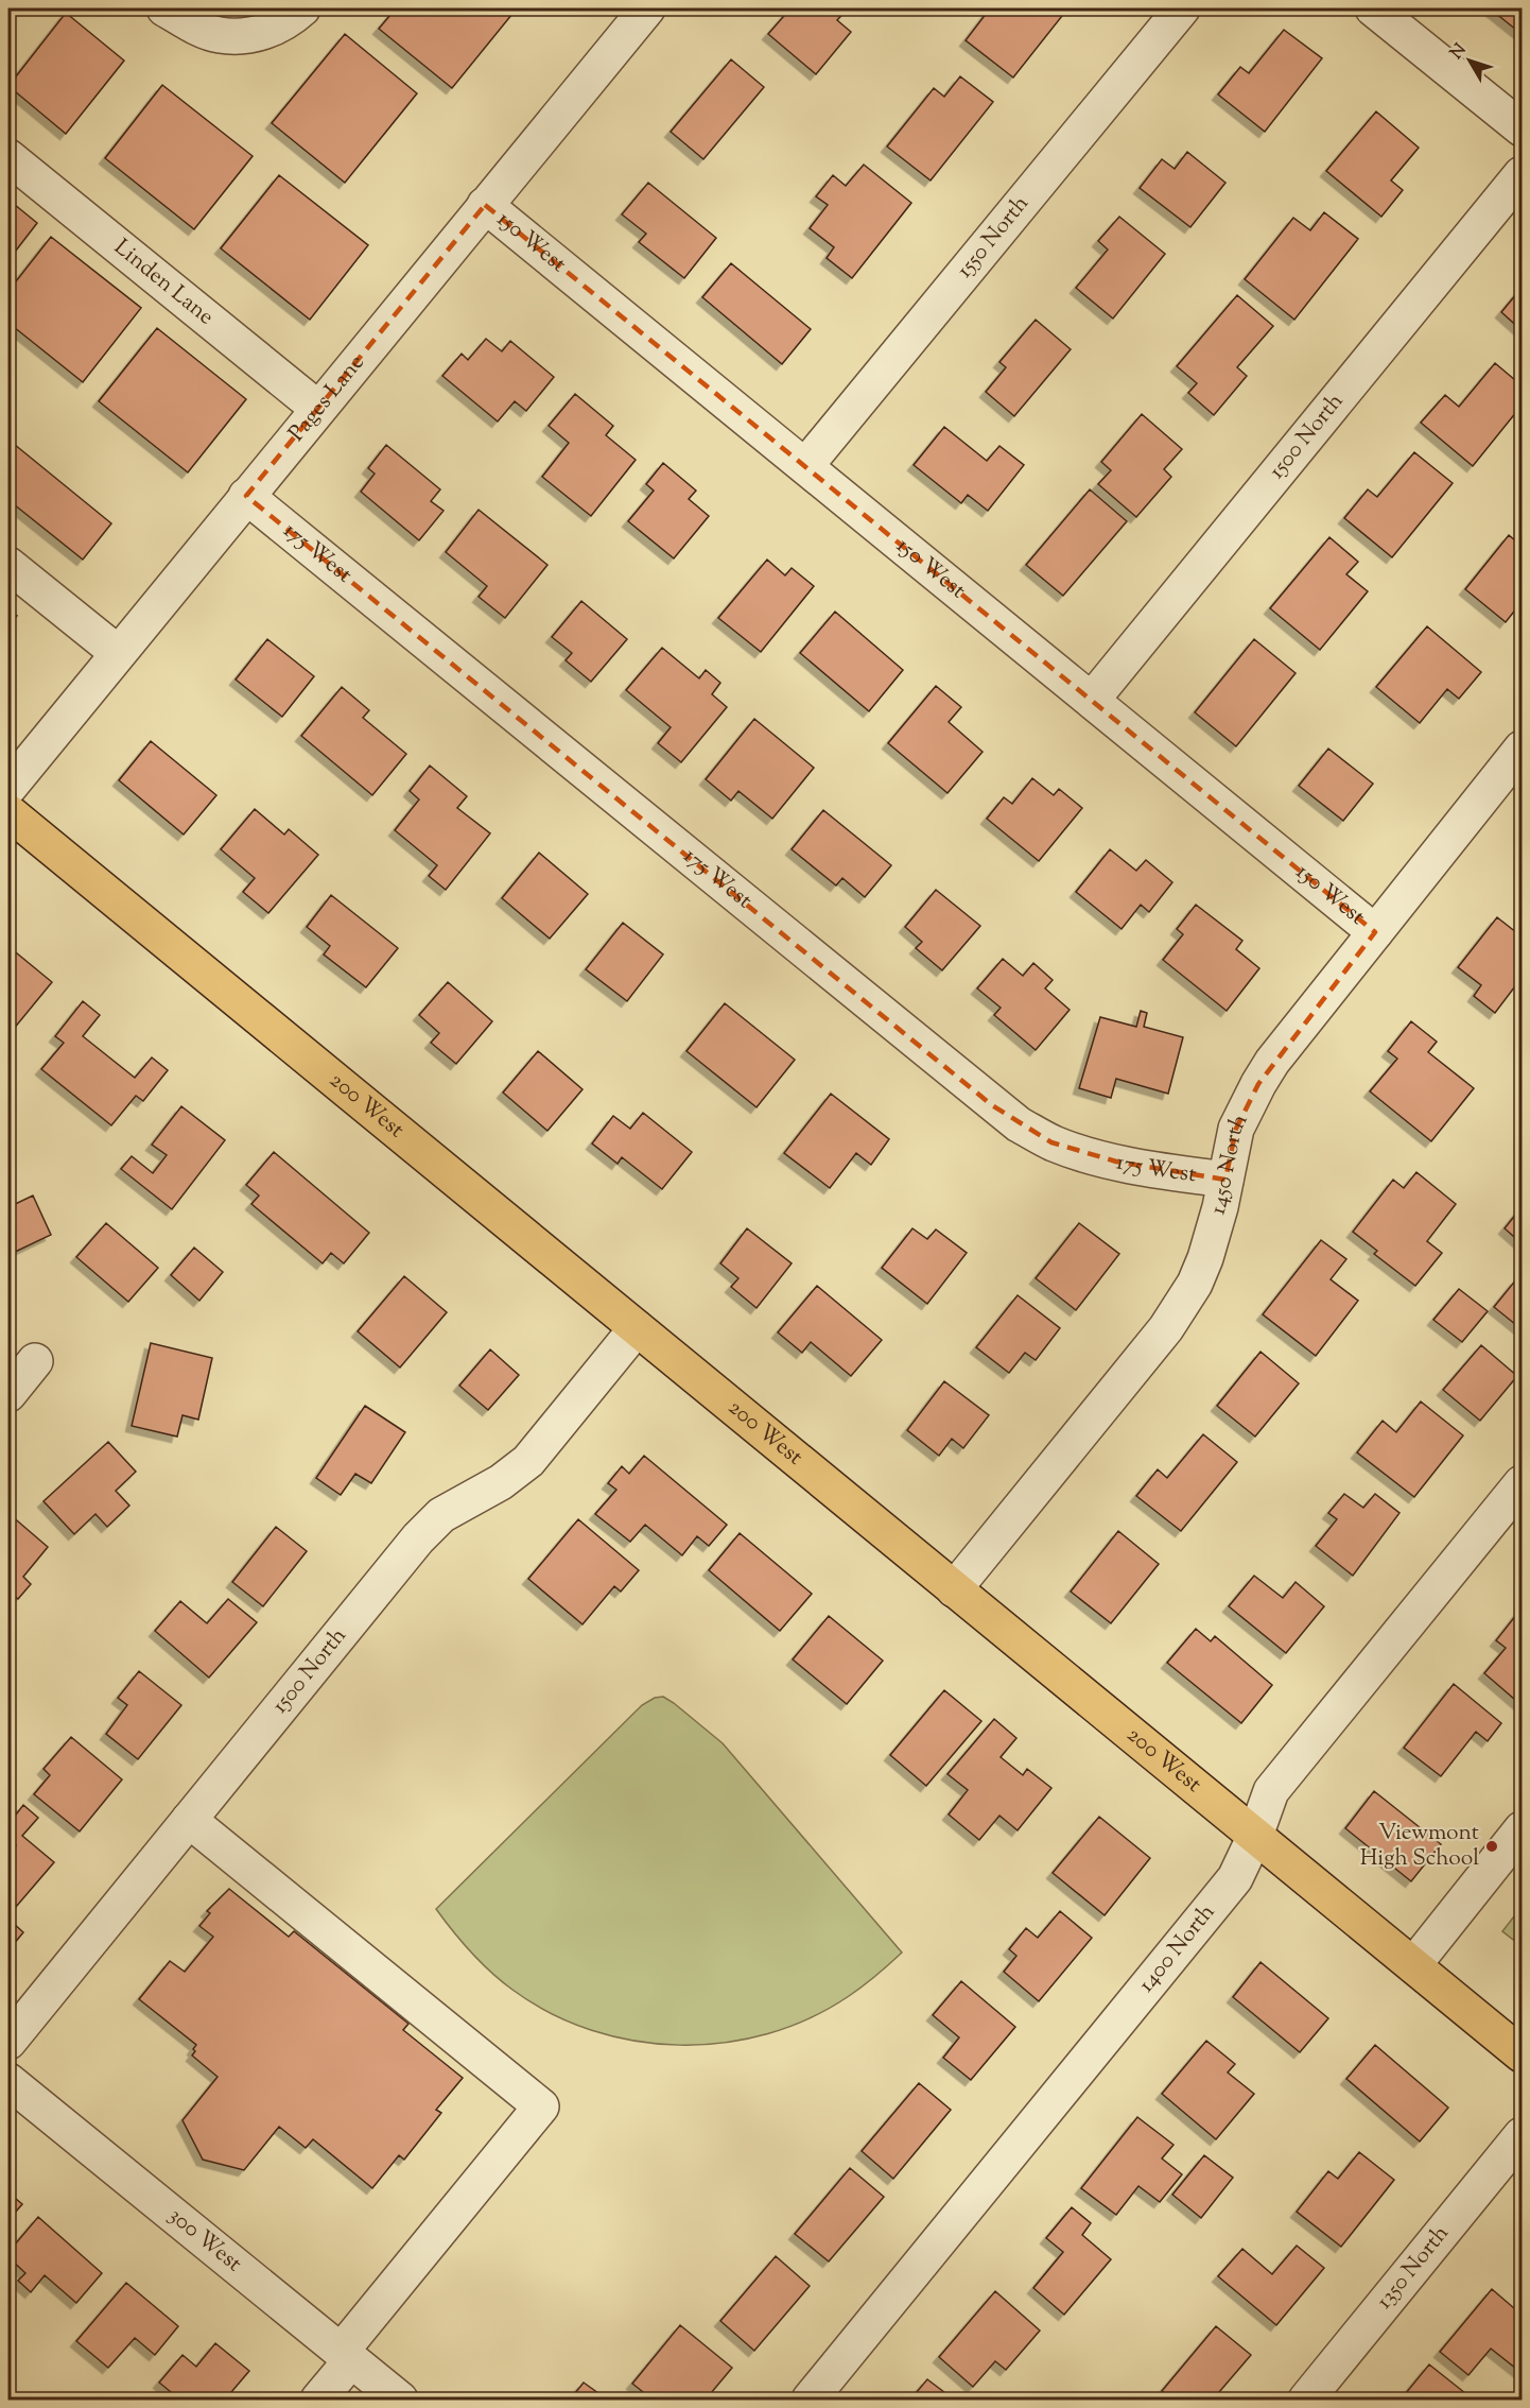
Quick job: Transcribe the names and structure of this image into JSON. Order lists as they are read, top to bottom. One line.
{"streets":{"main road":["200 West"],"street":["1550 North","150 West","Linden Lane","Pages Lane","1500 North","175 West","1450 North","1400 North","300 West","1350 North"]},"crossings":[["1550 North","150 West"],["150 West","Pages Lane"],["150 West","1500 North"],["150 West","1450 North"],["Linden Lane","Pages Lane"],["Pages Lane","175 West"],["1500 North","200 West"],["175 West","1450 North"],["200 West","1450 North"],["200 West","1400 North"]],"places":["Viewmont High School"],"north":"top left"}
